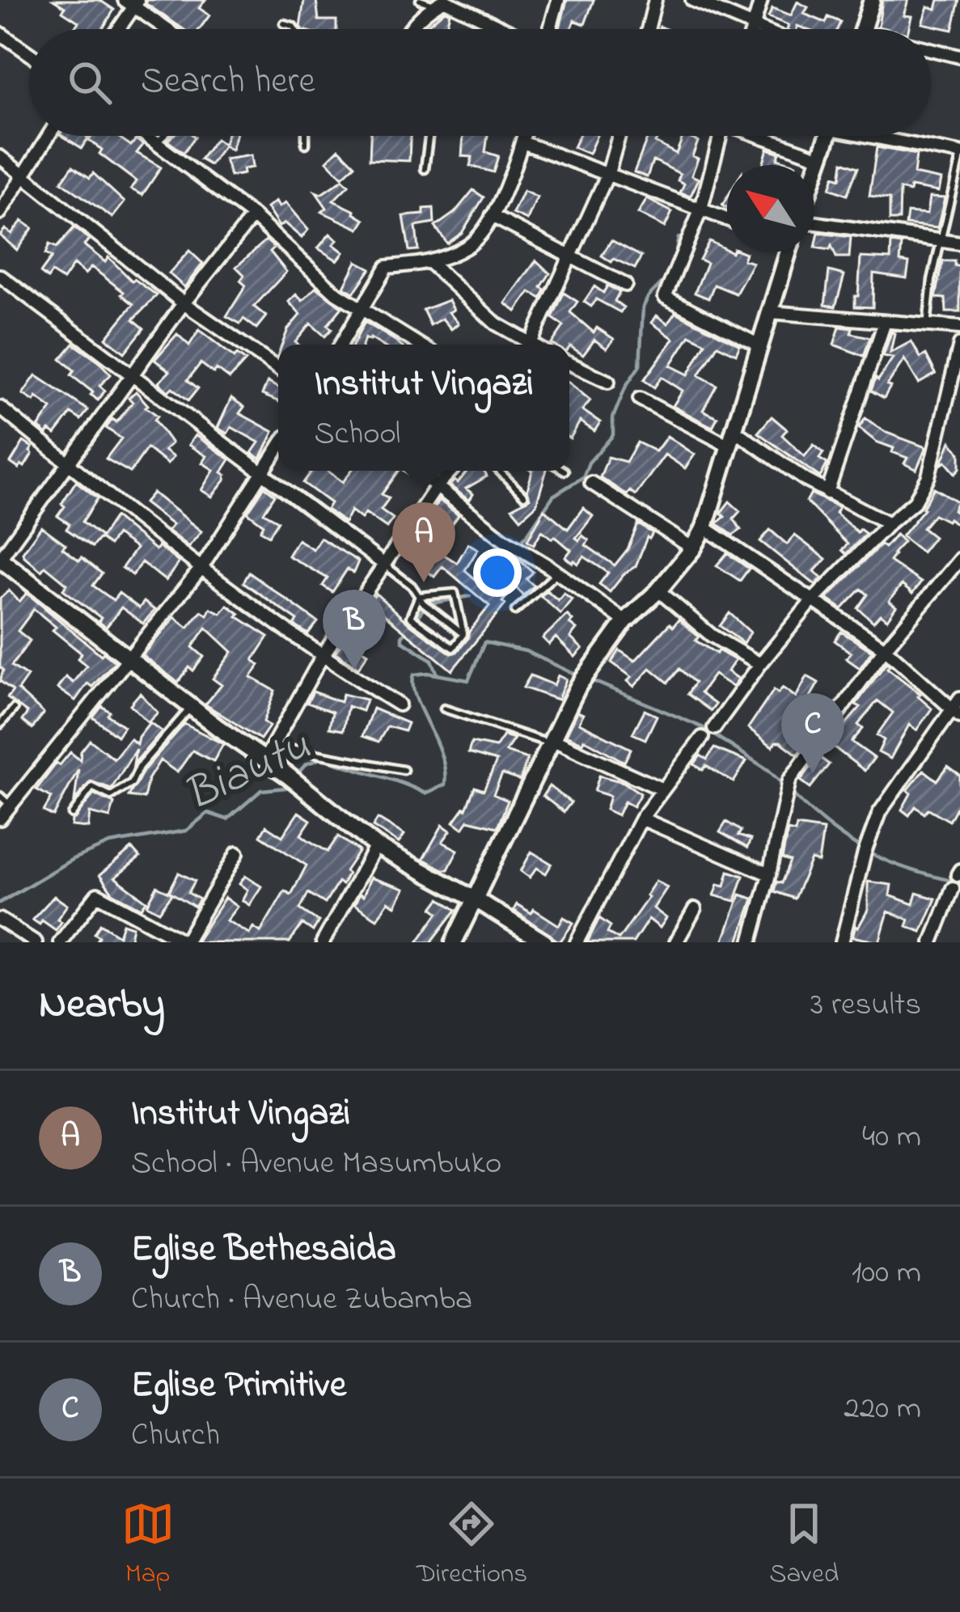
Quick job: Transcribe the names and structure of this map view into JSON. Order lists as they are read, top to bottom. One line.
{"water":["Biautu"],"north":"top left","page":{"search":"Search here","popup":["Institut Vingazi","School"],"pins":["A","B","C"],"heading":["Nearby","3 results"],"list":[{"mark":"A","name":"Institut Vingazi","note":"School · Avenue Masumbuko","value":"40 m"},{"mark":"B","name":"Eglise Bethesaida","note":"Church · Avenue Zubamba","value":"100 m"},{"mark":"C","name":"Eglise Primitive","note":"Church","value":"220 m"}],"nav":["Map","Directions","Saved"]}}
